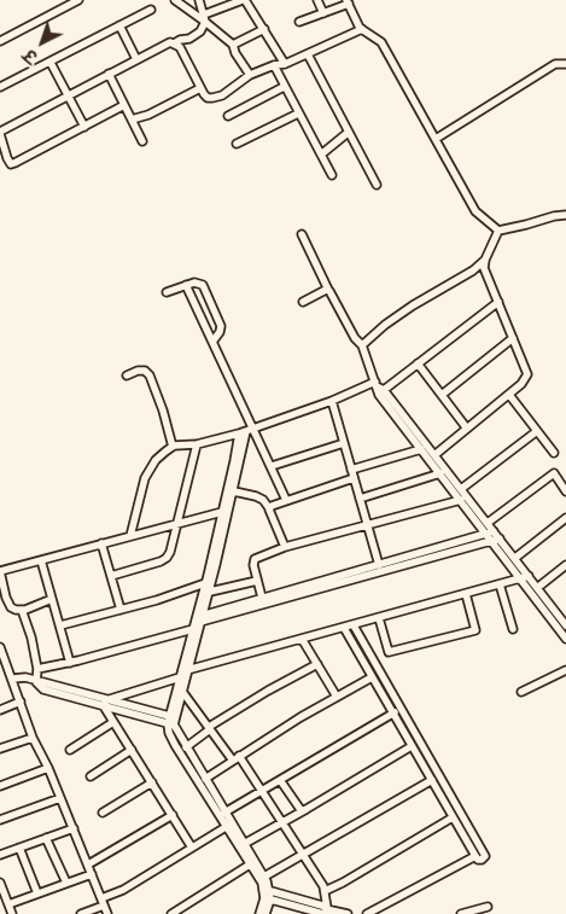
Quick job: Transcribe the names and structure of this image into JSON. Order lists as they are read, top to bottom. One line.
{"north":"bottom left"}
